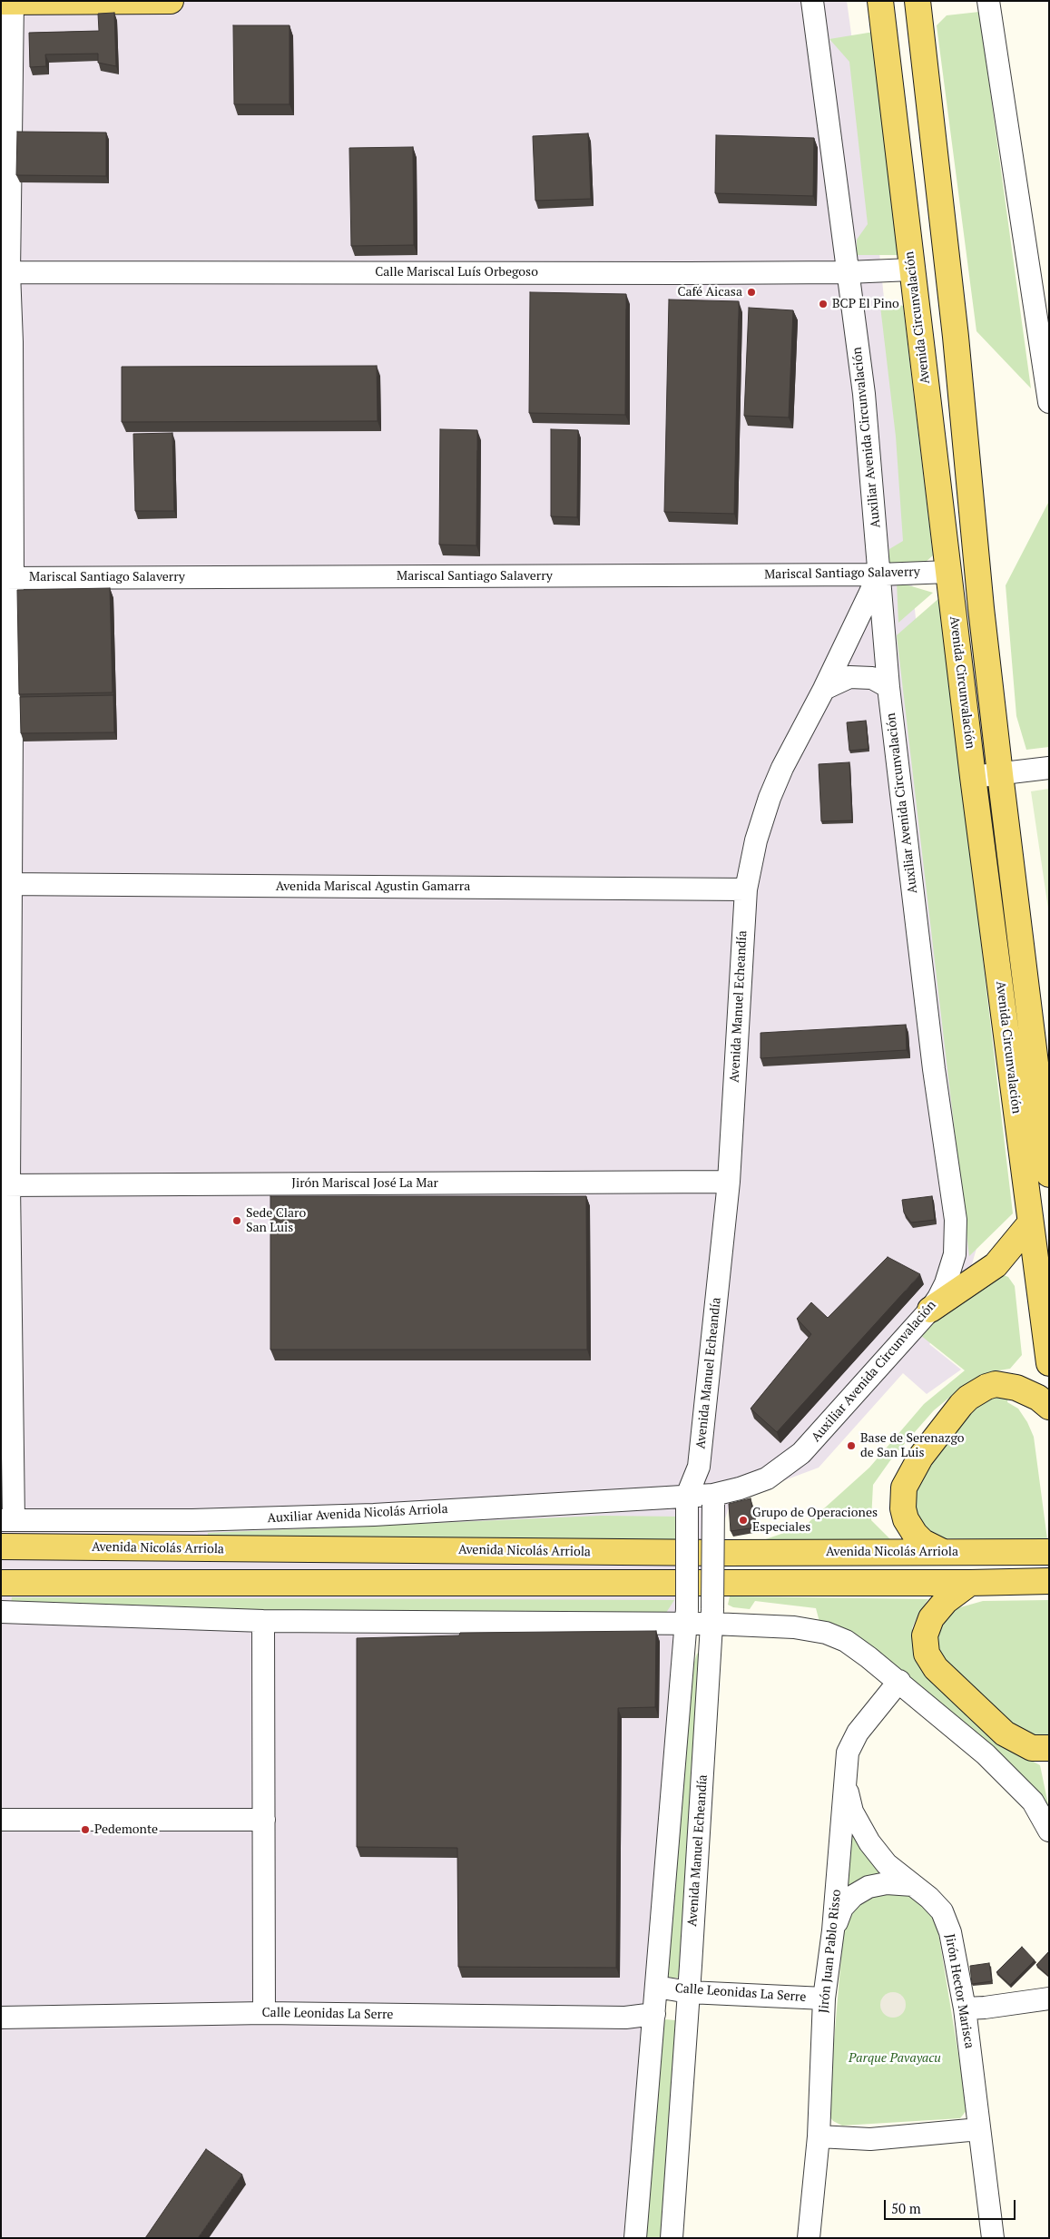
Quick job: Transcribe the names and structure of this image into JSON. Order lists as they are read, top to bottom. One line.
{"streets":{"main road":["Avenida Circunvalación","Avenida Nicolás Arriola"],"street":["Calle Mariscal Luís Orbegoso","Auxiliar Avenida Circunvalación","Mariscal Santiago Salaverry","Avenida Mariscal Agustin Gamarra","Avenida Manuel Echeandía","Jirón Mariscal José La Mar","Auxiliar Avenida Nicolás Arriola","Jirón Juan Pablo Risso","Jirón Hector Marisca","Calle Leonidas La Serre"]},"crossings":[["Calle Mariscal Luís Orbegoso","Avenida Circunvalación"],["Calle Mariscal Luís Orbegoso","Auxiliar Avenida Circunvalación"],["Avenida Circunvalación","Mariscal Santiago Salaverry"],["Auxiliar Avenida Circunvalación","Mariscal Santiago Salaverry"],["Auxiliar Avenida Circunvalación","Avenida Manuel Echeandía"],["Auxiliar Avenida Circunvalación","Auxiliar Avenida Nicolás Arriola"],["Mariscal Santiago Salaverry","Avenida Manuel Echeandía"],["Avenida Mariscal Agustin Gamarra","Avenida Manuel Echeandía"],["Avenida Manuel Echeandía","Jirón Mariscal José La Mar"],["Avenida Manuel Echeandía","Auxiliar Avenida Nicolás Arriola"],["Avenida Manuel Echeandía","Calle Leonidas La Serre"],["Jirón Juan Pablo Risso","Jirón Hector Marisca"],["Jirón Juan Pablo Risso","Calle Leonidas La Serre"]],"parks":["Parque Pavayacu"],"places":["Café Aicasa","BCP El Pino","Sede Claro San Luis","Base de Serenazgo de San Luis","Grupo de Operaciones Especiales","Pedemonte"],"scale_bar":"50 m"}
